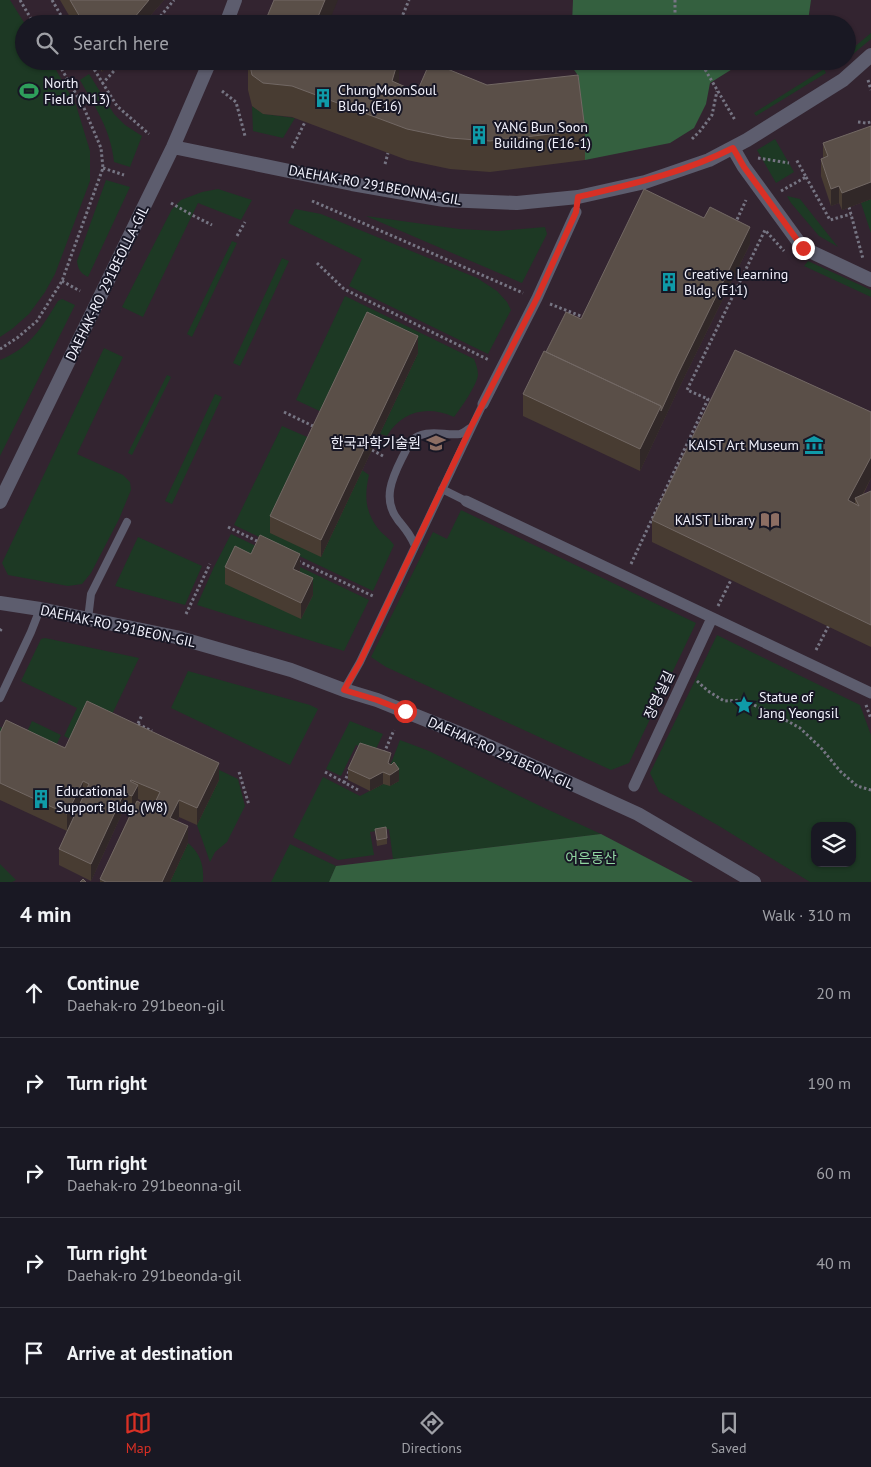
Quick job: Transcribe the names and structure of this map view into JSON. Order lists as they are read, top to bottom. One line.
{"streets":{"street":["DAEHAK-RO 291BEONNA-GIL","DAEHAK-RO 291BEOLLA-GIL","DAEHAK-RO 291BEON-GIL","장영실길"]},"crossings":[["DAEHAK-RO 291BEONNA-GIL","DAEHAK-RO 291BEOLLA-GIL"]],"parks":["어은동산"],"places":{"sports":["North Field (N13)"],"building":["ChungMoonSoul Bldg. (E16)","YANG Bun Soon Building (E16-1)","Creative Learning Bldg. (E11)","Educational Support Bldg. (W8)"],"school or university":["한국과학기술원"],"museum":["KAIST Art Museum"],"library":["KAIST Library"],"place":["Statue of Jang Yeongsil"]},"page":{"search":"Search here","heading":["4 min","Walk · 310 m"],"list":[["Continue","Daehak-ro 291beon-gil","20 m"],["Turn right","190 m"],["Turn right","Daehak-ro 291beonna-gil","60 m"],["Turn right","Daehak-ro 291beonda-gil","40 m"],"Arrive at destination"],"nav":["Map","Directions","Saved"]}}
